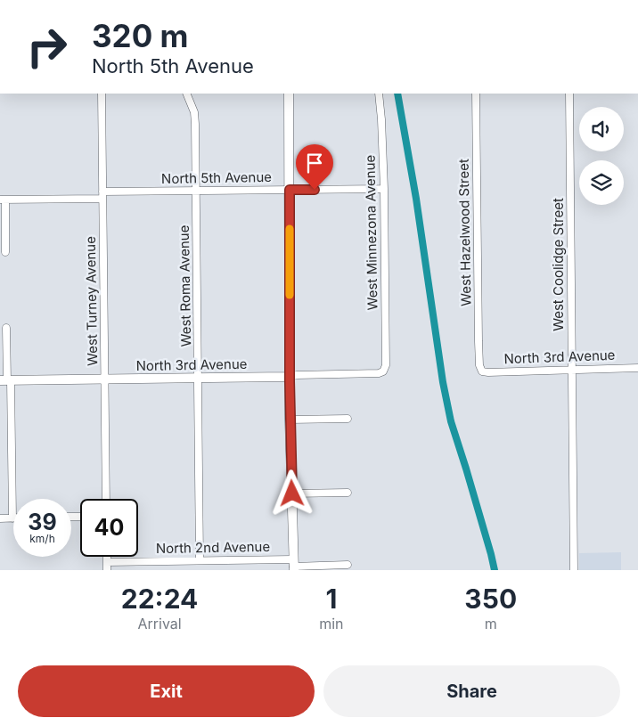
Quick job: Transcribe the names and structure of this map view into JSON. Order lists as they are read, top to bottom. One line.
{"streets":{"street":["North 5th Avenue","West Minnezona Avenue","West Hazelwood Street","West Coolidge Street","West Roma Avenue","West Turney Avenue","North 3rd Avenue","North 2nd Avenue"]},"crossings":[["North 5th Avenue","West Minnezona Avenue"],["North 5th Avenue","West Roma Avenue"],["North 5th Avenue","West Turney Avenue"],["West Minnezona Avenue","North 3rd Avenue"],["West Hazelwood Street","North 3rd Avenue"],["West Coolidge Street","North 3rd Avenue"],["West Roma Avenue","North 3rd Avenue"],["West Roma Avenue","North 2nd Avenue"],["West Turney Avenue","North 3rd Avenue"]],"page":{"turn":["320 m","North 5th Avenue"],"speed":"39 km/h","limit":"40","eta":["22:24","Arrival","1","min","350","m"],"buttons":["Exit","Share"]}}
